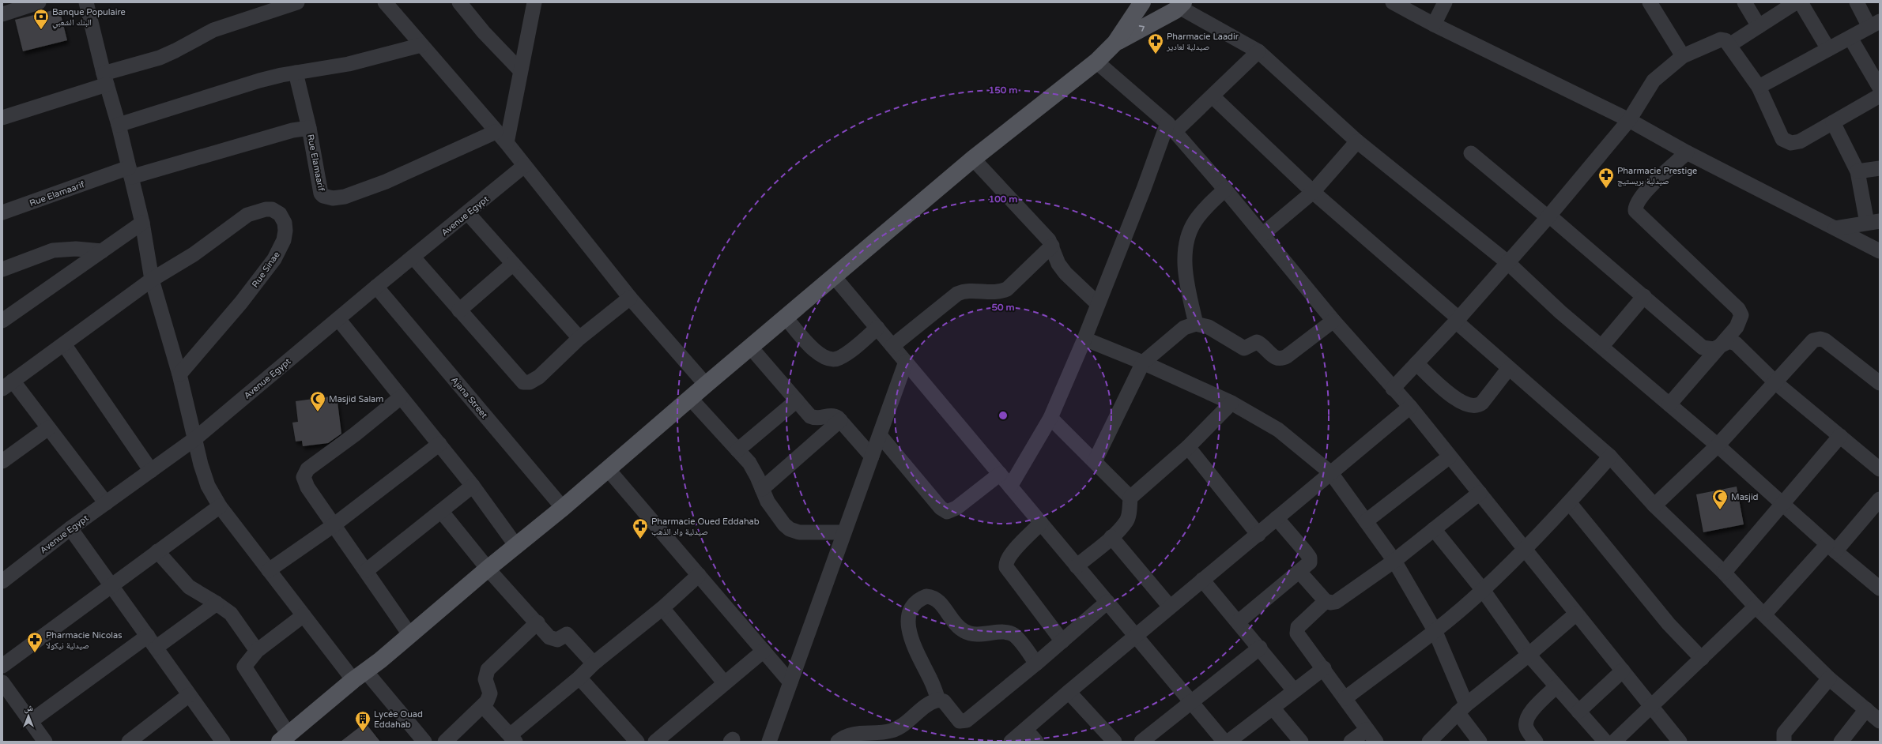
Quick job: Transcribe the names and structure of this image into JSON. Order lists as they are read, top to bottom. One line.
{"streets":{"street":["Rue Elamaarif","Avenue Egypt","Rue Sinae","Ajana Street"]},"crossings":[["Avenue Egypt","Ajana Street"]],"places":{"bank":["Banque Populaire البنك الشعبي"],"pharmacy":["Pharmacie Laadir صيدلية لعادير","Pharmacie Prestige صيدلية بريستيج","Pharmacie Oued Eddahab صيدلية واد الذهب","Pharmacie Nicolas صيدلية نيكولا"],"mosque":["Masjid Salam","Masjid"],"building":["Lycée Ouad Eddahab"]},"north":"top","rings":["150 m","100 m","50 m"]}
